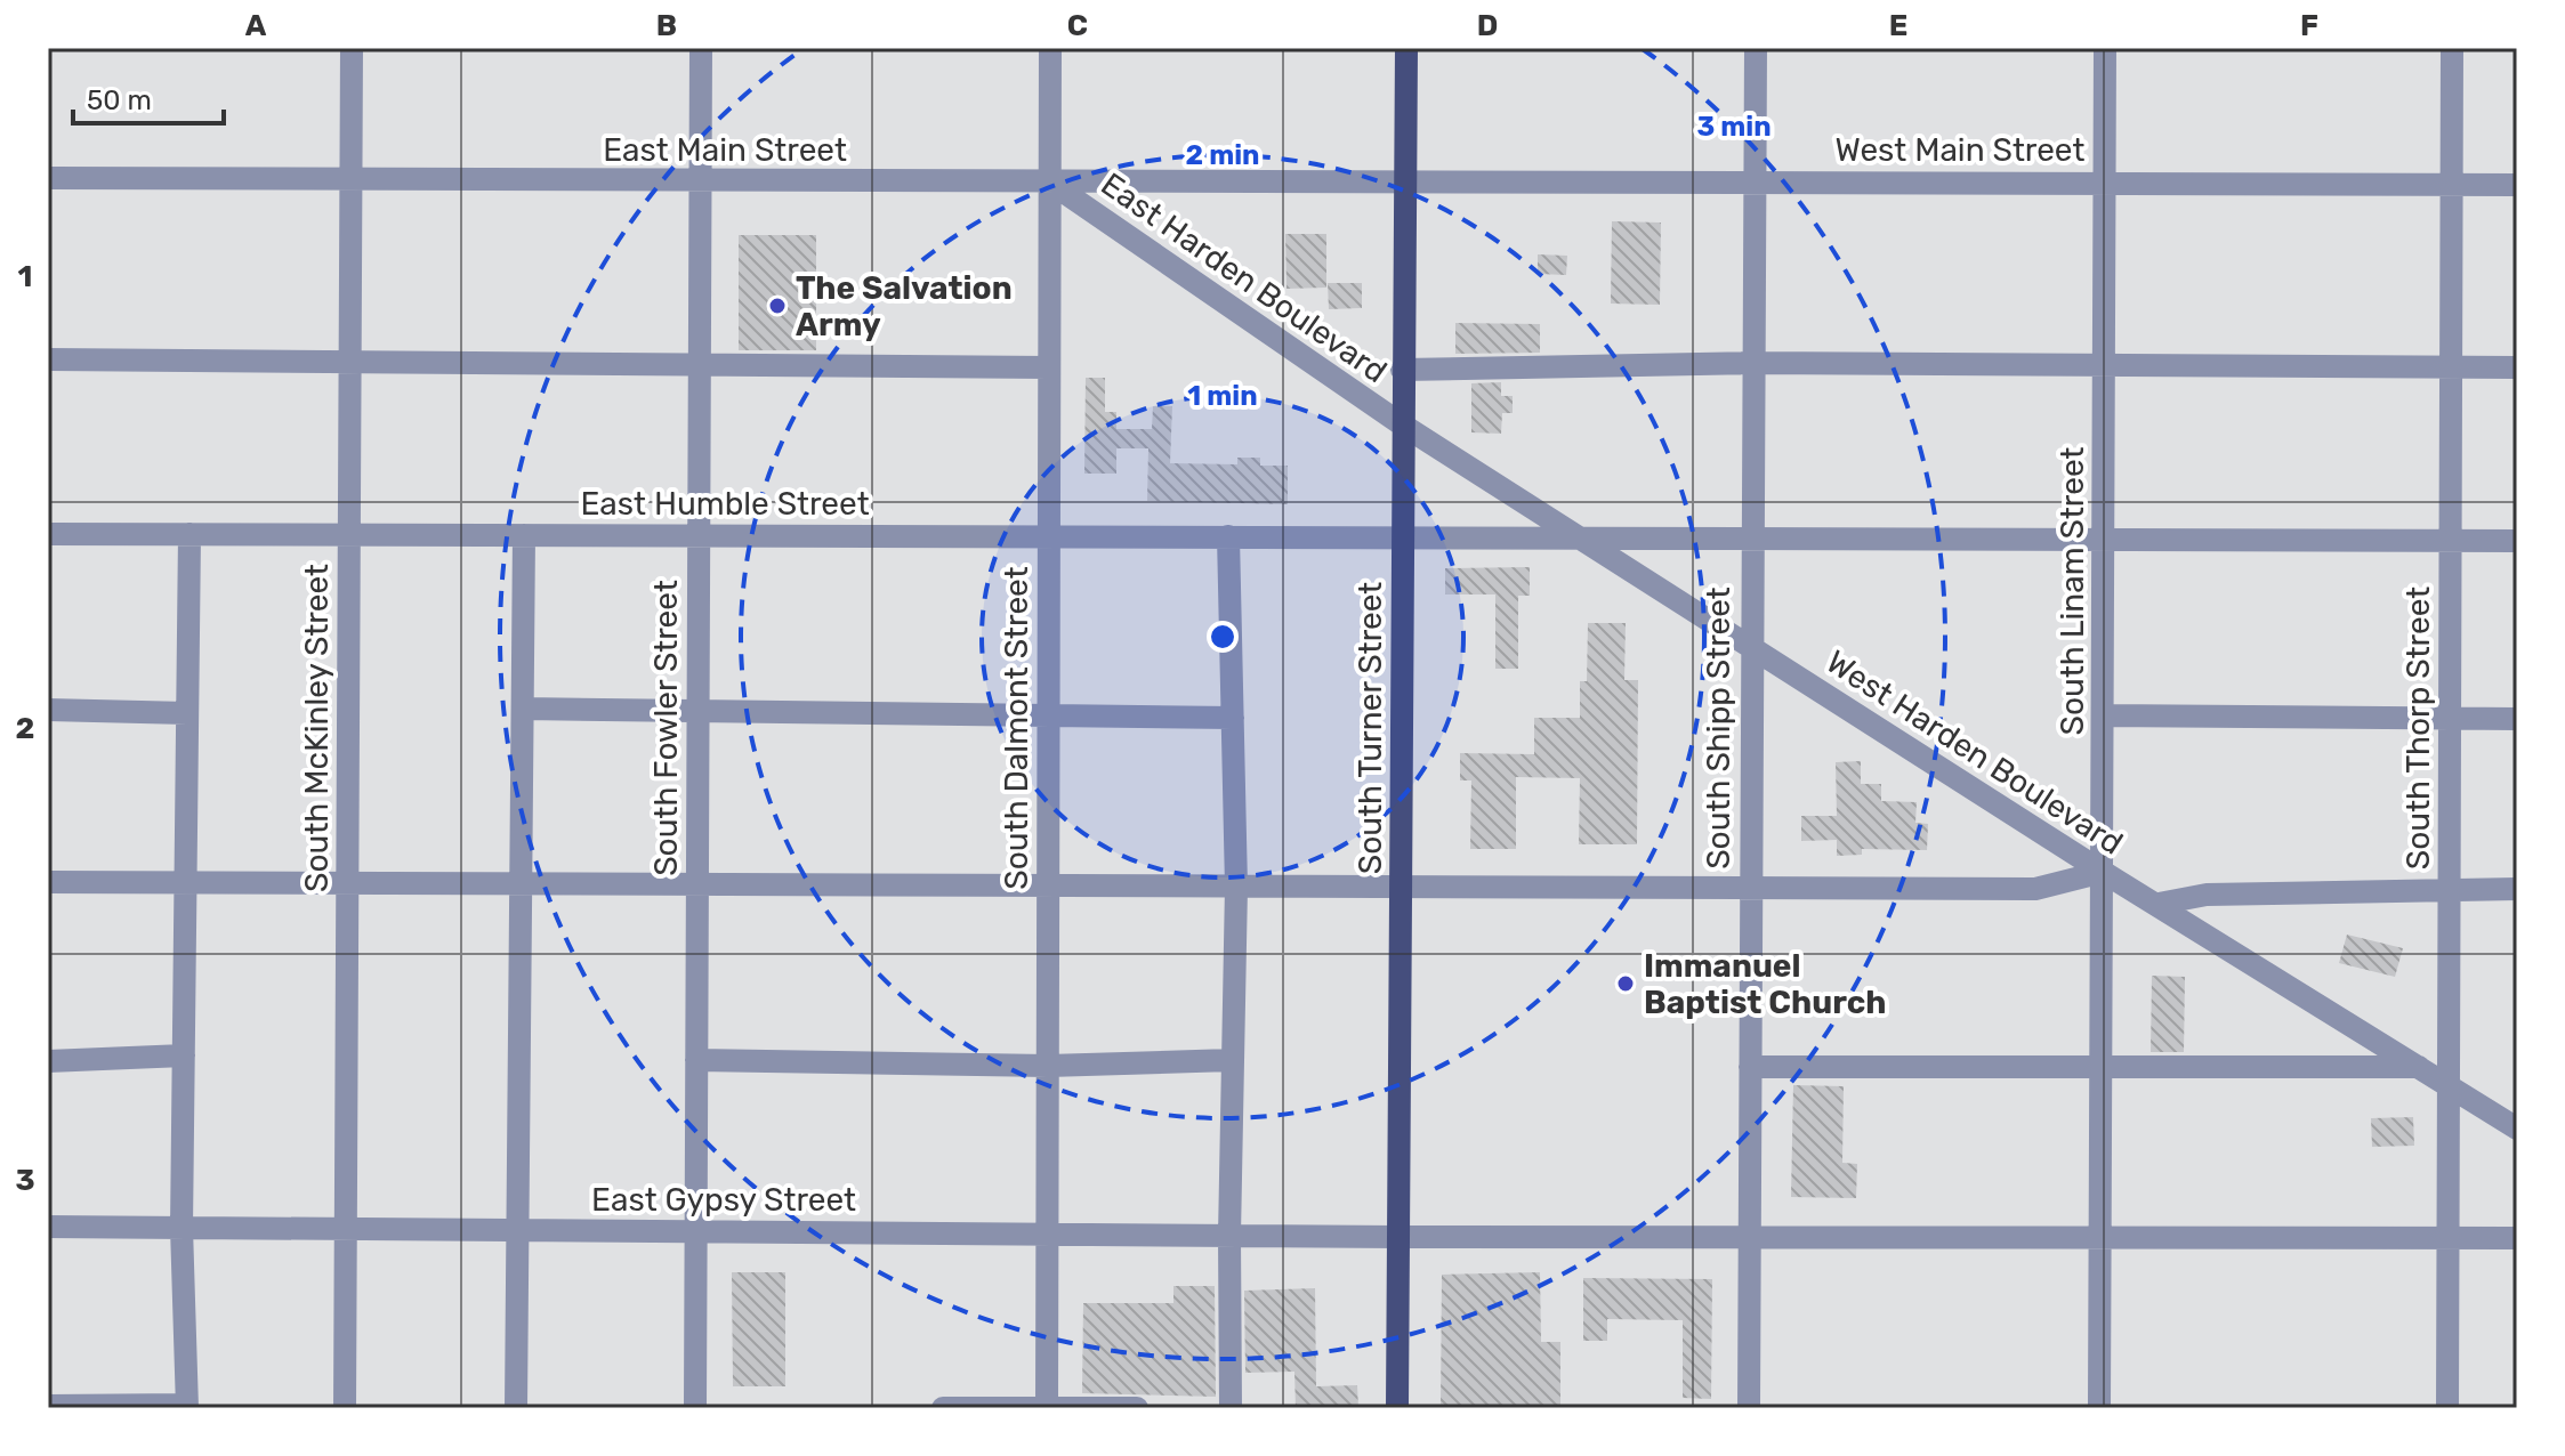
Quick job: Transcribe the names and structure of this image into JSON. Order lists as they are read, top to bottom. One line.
{"streets":{"main road":["South Turner Street"],"street":["East Main Street","West Main Street","East Harden Boulevard","East Humble Street","South Linam Street","South McKinley Street","South Fowler Street","South Dalmont Street","South Shipp Street","South Thorp Street","West Harden Boulevard","East Gypsy Street"]},"crossings":[["East Main Street","West Main Street"],["East Main Street","East Harden Boulevard"],["East Main Street","South McKinley Street"],["East Main Street","South Fowler Street"],["East Main Street","South Dalmont Street"],["East Main Street","South Turner Street"],["West Main Street","South Linam Street"],["West Main Street","South Turner Street"],["West Main Street","South Shipp Street"],["West Main Street","South Thorp Street"],["East Harden Boulevard","South Dalmont Street"],["East Harden Boulevard","South Turner Street"],["East Harden Boulevard","West Harden Boulevard"],["East Humble Street","South Linam Street"],["East Humble Street","South McKinley Street"],["East Humble Street","South Fowler Street"],["East Humble Street","South Dalmont Street"],["East Humble Street","South Turner Street"],["East Humble Street","South Shipp Street"],["East Humble Street","South Thorp Street"],["East Humble Street","West Harden Boulevard"],["South Linam Street","West Harden Boulevard"],["South Linam Street","East Gypsy Street"],["South McKinley Street","East Gypsy Street"],["South Fowler Street","East Gypsy Street"],["South Dalmont Street","East Gypsy Street"],["South Turner Street","West Harden Boulevard"],["South Turner Street","East Gypsy Street"],["South Shipp Street","West Harden Boulevard"],["South Shipp Street","East Gypsy Street"],["South Thorp Street","West Harden Boulevard"],["South Thorp Street","East Gypsy Street"]],"places":["The Salvation Army","Immanuel Baptist Church"],"scale_bar":"50 m","grid":{"columns":["A","B","C","D","E","F"],"rows":["1","2","3"]},"rings":["3 min","2 min","1 min"]}
